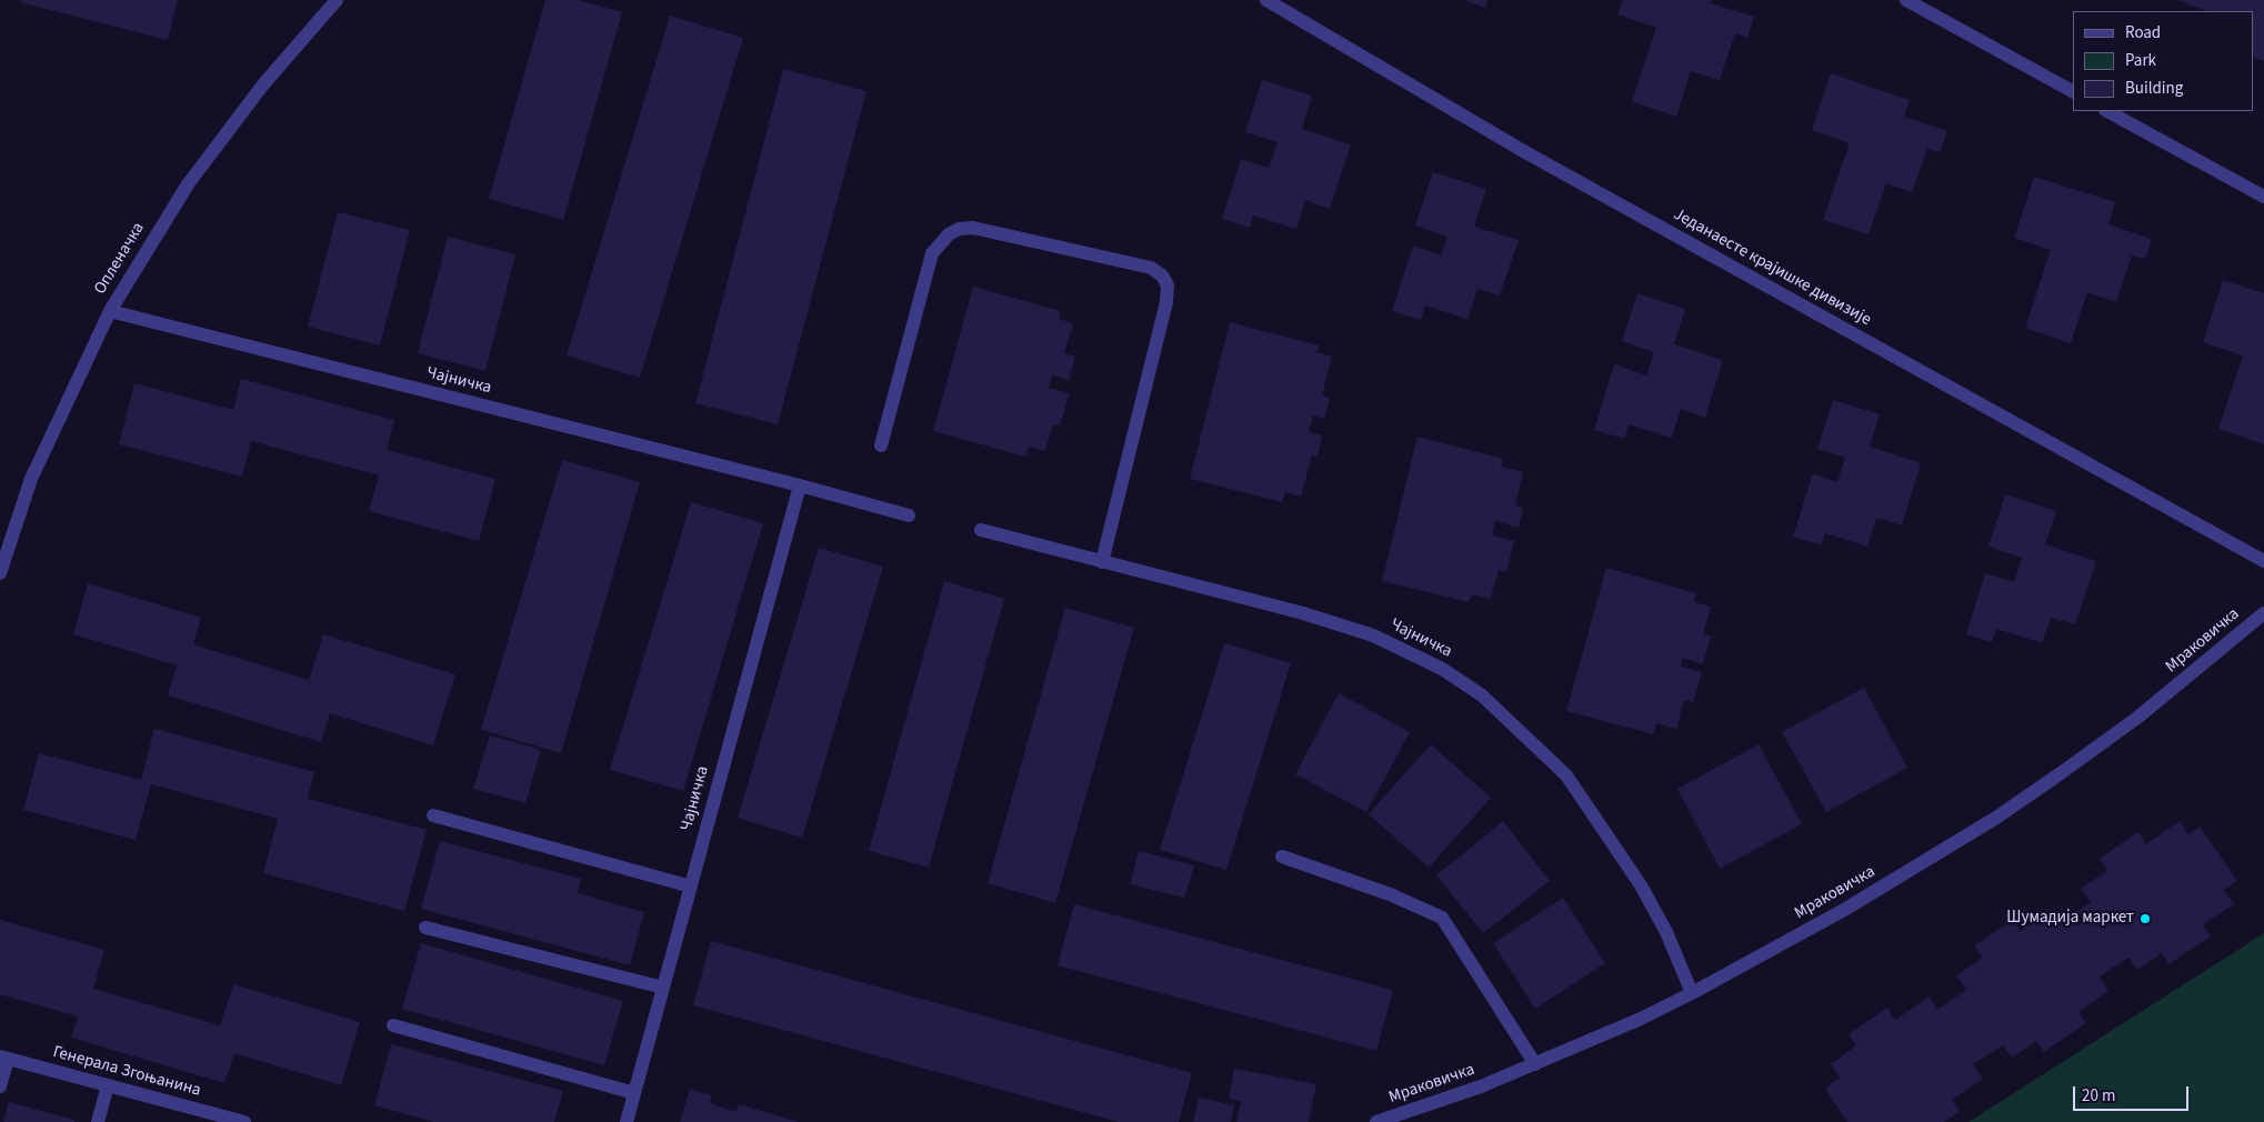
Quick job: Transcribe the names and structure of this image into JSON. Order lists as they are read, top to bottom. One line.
{"streets":{"street":["Опленачка","Једанаесте крајишке дивизије","Чајничка","Мраковичка","Генерала Згоњанина"]},"crossings":[["Опленачка","Чајничка"],["Чајничка","Мраковичка"]],"places":["Шумадија маркет"],"legend":["Road","Park","Building"],"scale_bar":"20 m"}
